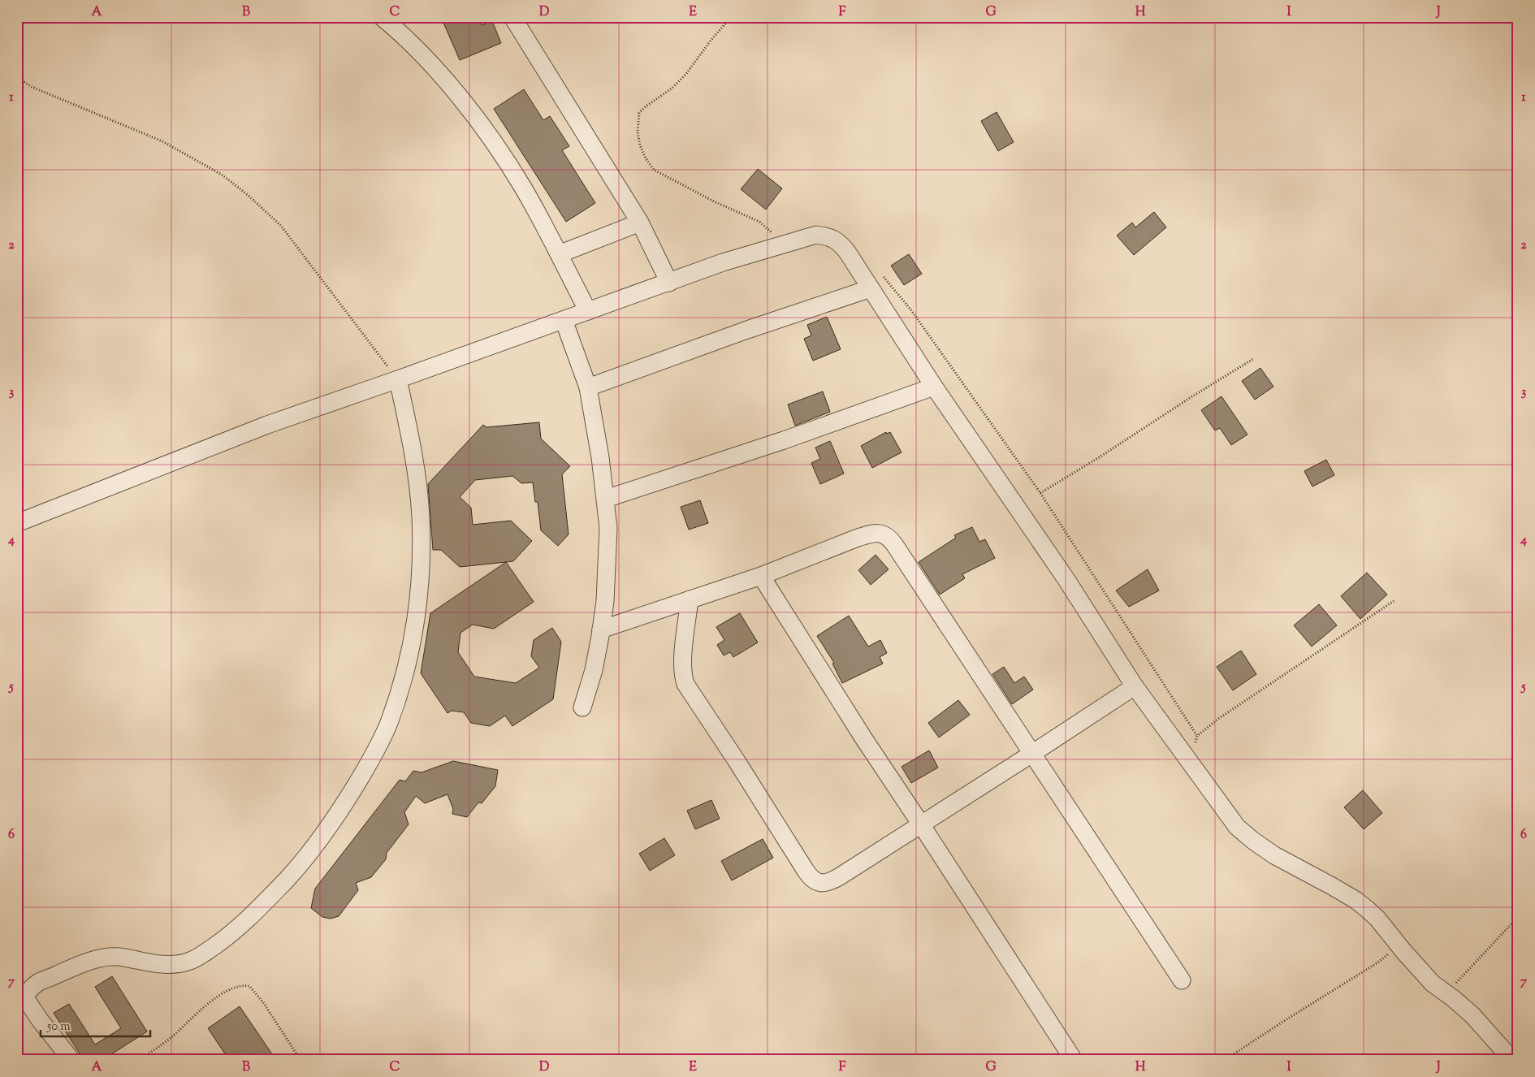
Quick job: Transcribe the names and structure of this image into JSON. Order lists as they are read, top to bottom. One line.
{"scale_bar":"50 m","grid":{"columns":["A","B","C","D","E","F","G","H","I","J"],"rows":["1","2","3","4","5","6","7"]}}
